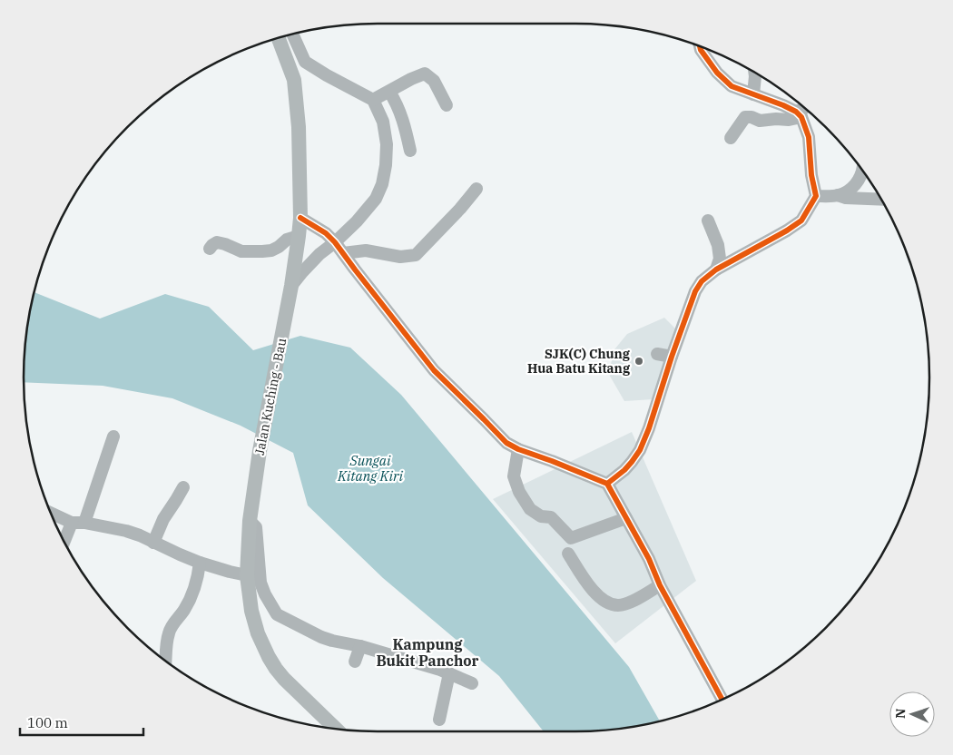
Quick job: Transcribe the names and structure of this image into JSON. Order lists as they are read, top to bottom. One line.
{"streets":{"main road":["Jalan Kuching - Bau"]},"districts":["Kampung Bukit Panchor"],"water":["Sungai Kitang Kiri"],"places":["SJK(C) Chung Hua Batu Kitang"],"scale_bar":"100 m","north":"left"}
